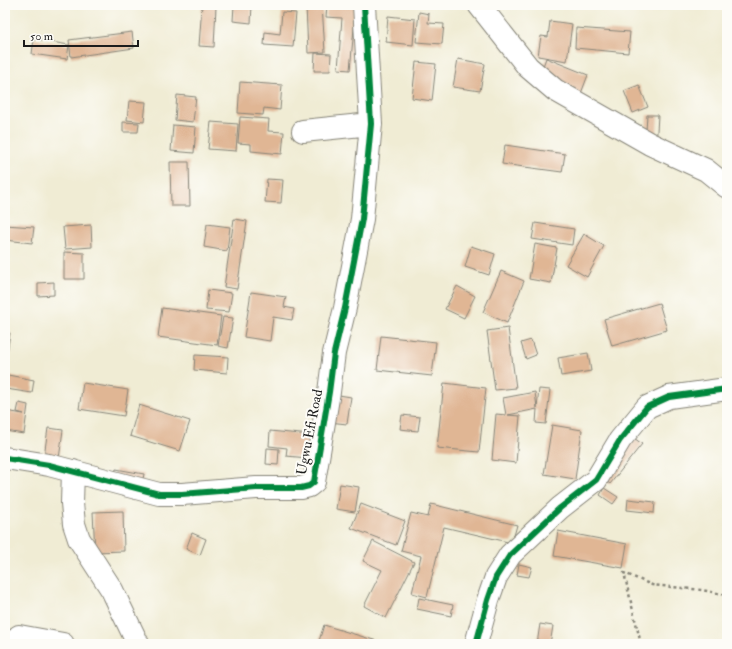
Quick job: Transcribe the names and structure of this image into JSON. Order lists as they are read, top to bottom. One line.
{"streets":{"street":["Ugwu Efi Road"]},"scale_bar":"50 m"}
